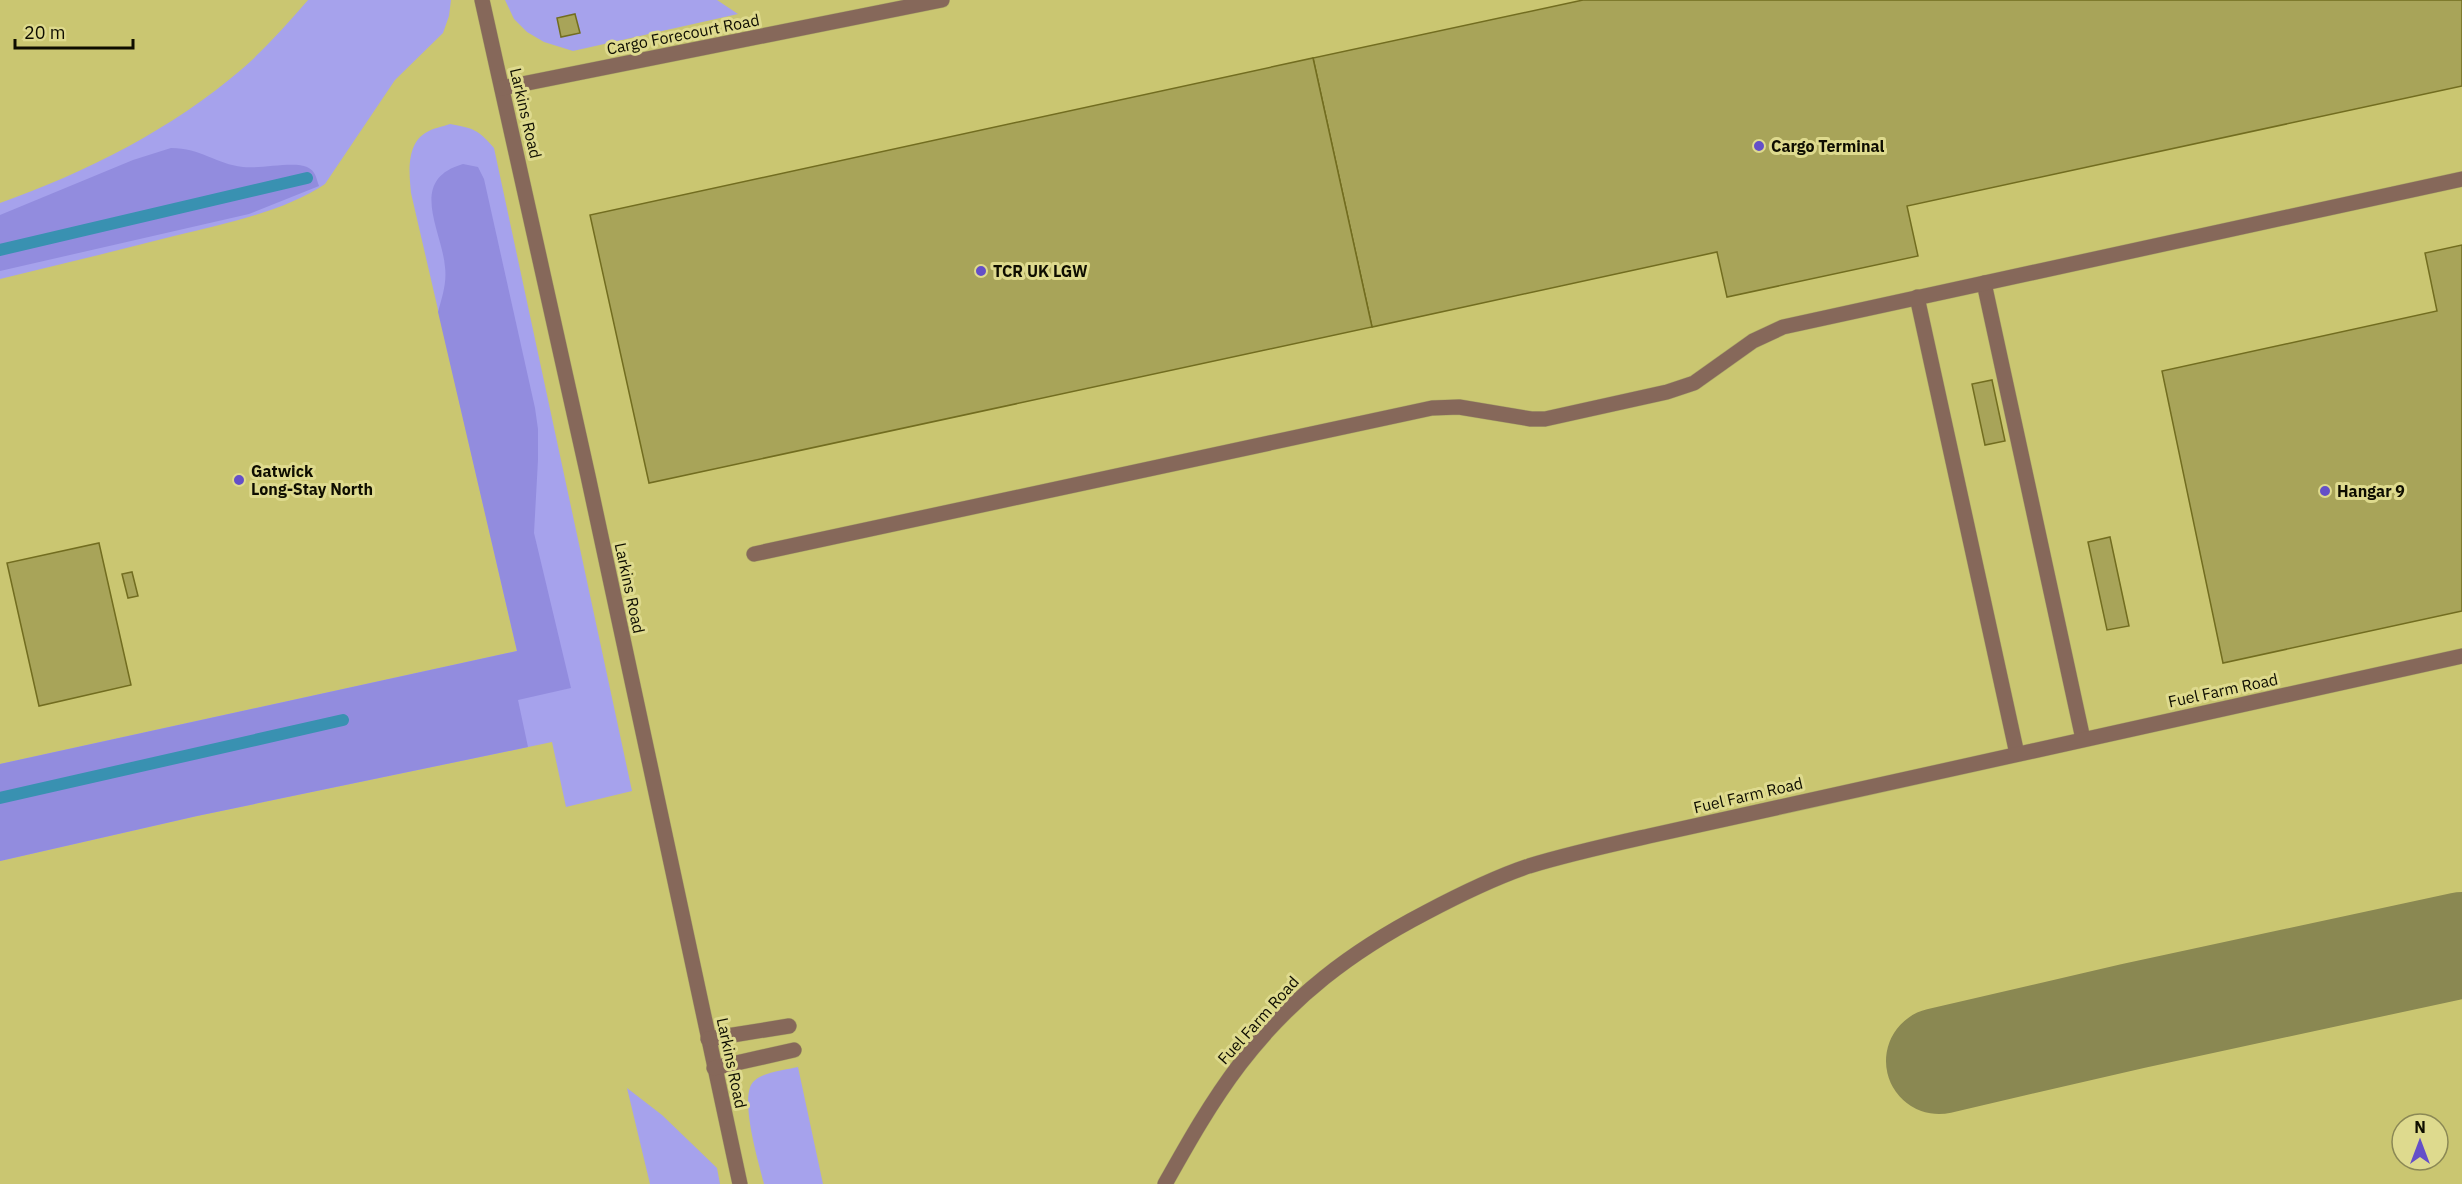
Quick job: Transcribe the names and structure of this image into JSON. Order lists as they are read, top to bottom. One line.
{"streets":{"lane":["Cargo Forecourt Road","Larkins Road","Fuel Farm Road"]},"crossings":[["Cargo Forecourt Road","Larkins Road"]],"places":["Cargo Terminal","TCR UK LGW","Gatwick Long-Stay North","Hangar 9"],"scale_bar":"20 m","north":"top"}
